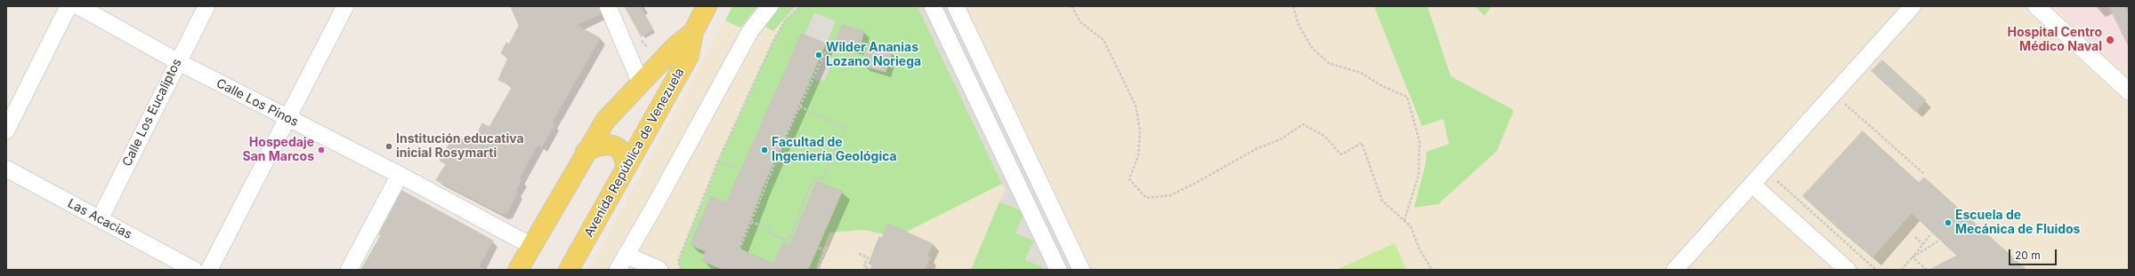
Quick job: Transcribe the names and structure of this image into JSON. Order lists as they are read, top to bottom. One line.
{"streets":{"main road":["Avenida República de Venezuela"],"street":["Calle Los Pinos","Calle Los Eucaliptos","Las Acacias"]},"crossings":[["Calle Los Pinos","Calle Los Eucaliptos"],["Calle Los Pinos","Avenida República de Venezuela"],["Calle Los Eucaliptos","Las Acacias"]],"places":["Hospital Centro Médico Naval","Wilder Ananias Lozano Noriega","Institución educativa inicial Rosymarti","Hospedaje San Marcos","Facultad de Ingeniería Geológica","Escuela de Mecánica de Fluidos"],"scale_bar":"20 m"}
